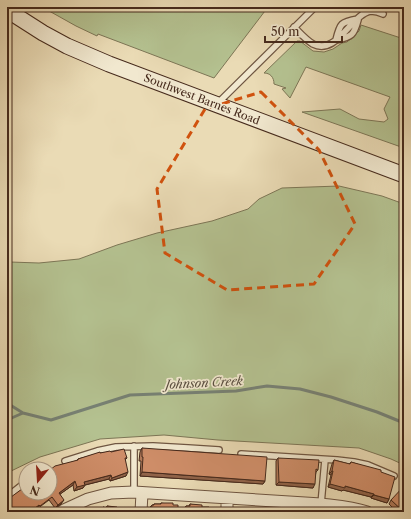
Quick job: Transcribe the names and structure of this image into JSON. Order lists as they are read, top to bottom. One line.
{"streets":{"main road":["Southwest Barnes Road"]},"water":["Johnson Creek"],"scale_bar":"50 m","north":"bottom"}
